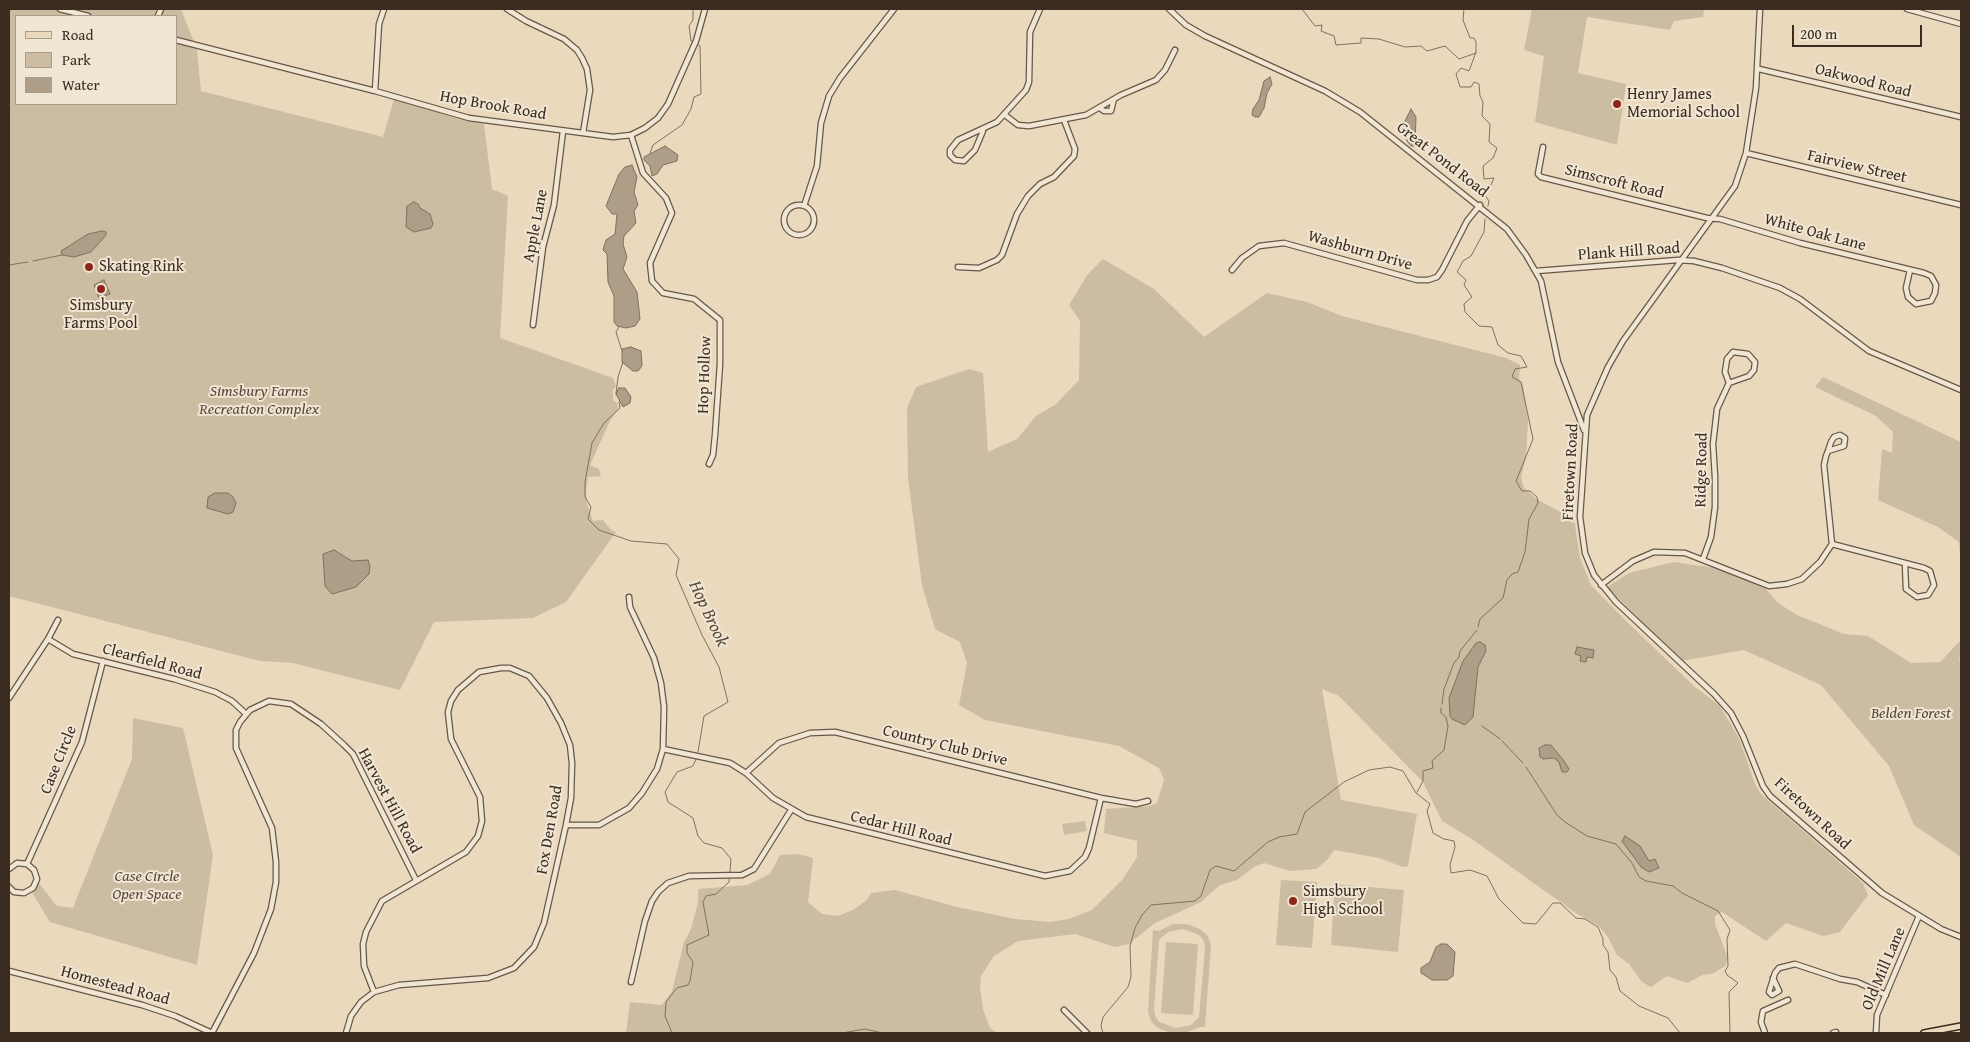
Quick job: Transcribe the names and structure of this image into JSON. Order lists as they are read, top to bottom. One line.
{"streets":{"street":["Oakwood Road","Hop Brook Road","Great Pond Road","Fairview Street","Simscroft Road","Apple Lane","White Oak Lane","Washburn Drive","Plank Hill Road","Hop Hollow","Ridge Road","Firetown Road","Clearfield Road","Country Club Drive","Case Circle","Harvest Hill Road","Cedar Hill Road","Fox Den Road","Old Mill Lane","Homestead Road"]},"crossings":[["Oakwood Road","Firetown Road"],["Hop Brook Road","Apple Lane"],["Hop Brook Road","Hop Hollow"],["Great Pond Road","Washburn Drive"],["Great Pond Road","Plank Hill Road"],["Great Pond Road","Firetown Road"],["Fairview Street","Firetown Road"],["Simscroft Road","White Oak Lane"],["Simscroft Road","Firetown Road"],["White Oak Lane","Firetown Road"],["Plank Hill Road","Firetown Road"],["Firetown Road","Old Mill Lane"],["Clearfield Road","Case Circle"],["Clearfield Road","Harvest Hill Road"],["Country Club Drive","Cedar Hill Road"],["Harvest Hill Road","Fox Den Road"]],"water":["Hop Brook"],"parks":["Simsbury Farms Recreation Complex","Belden Forest","Case Circle Open Space"],"places":["Henry James Memorial School","Skating Rink","Simsbury Farms Pool","Simsbury High School"],"legend":["Road","Park","Water"],"scale_bar":"200 m"}
